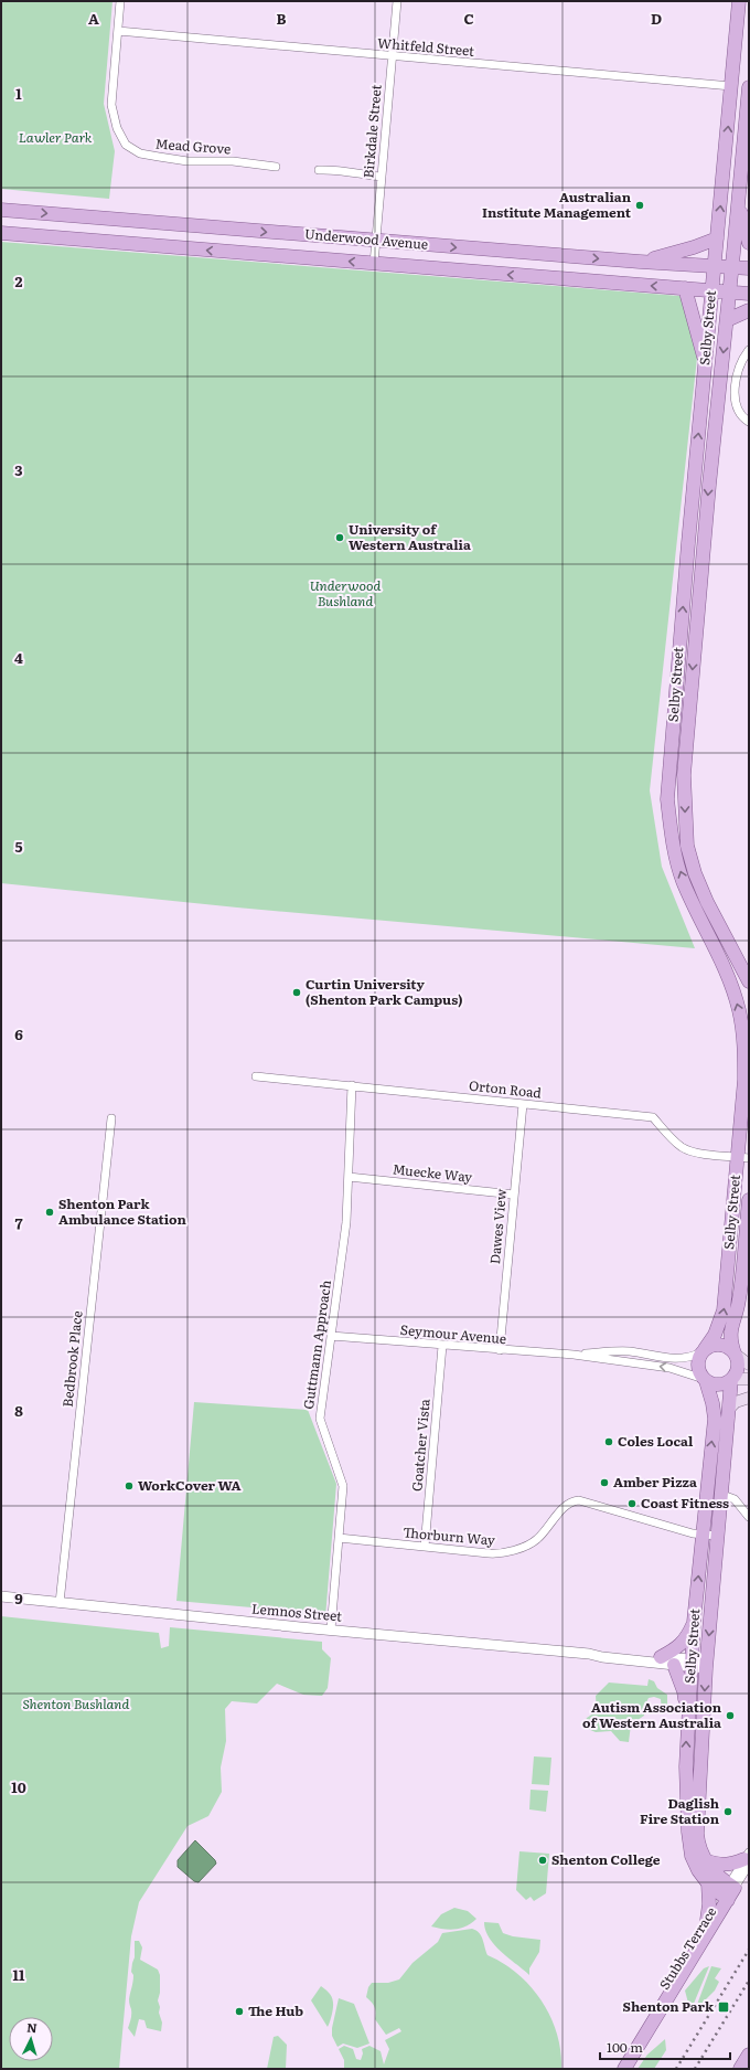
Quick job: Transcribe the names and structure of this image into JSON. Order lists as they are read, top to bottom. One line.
{"streets":{"main road":["Underwood Avenue","Selby Street","Stubbs Terrace"],"street":["Whitfeld Street","Birkdale Street","Mead Grove","Orton Road","Muecke Way","Dawes View","Seymour Avenue","Guttmann Approach","Bedbrook Place","Goatcher Vista","Thorburn Way","Lemnos Street"]},"crossings":[["Whitfeld Street","Birkdale Street"],["Whitfeld Street","Mead Grove"],["Whitfeld Street","Selby Street"],["Birkdale Street","Underwood Avenue"],["Underwood Avenue","Selby Street"],["Selby Street","Orton Road"],["Selby Street","Seymour Avenue"],["Selby Street","Thorburn Way"],["Selby Street","Lemnos Street"],["Selby Street","Stubbs Terrace"],["Orton Road","Dawes View"],["Orton Road","Guttmann Approach"],["Muecke Way","Dawes View"],["Muecke Way","Guttmann Approach"],["Dawes View","Seymour Avenue"],["Seymour Avenue","Guttmann Approach"],["Seymour Avenue","Goatcher Vista"],["Guttmann Approach","Thorburn Way"],["Guttmann Approach","Lemnos Street"],["Bedbrook Place","Lemnos Street"],["Goatcher Vista","Thorburn Way"]],"parks":["Lawler Park","Underwood Bushland","Shenton Bushland"],"places":{"other":["Australian Institute Management","University of Western Australia","Curtin University (Shenton Park Campus)","Shenton Park Ambulance Station","Coles Local","Amber Pizza","WorkCover WA","Coast Fitness","Autism Association of Western Australia","Daglish Fire Station","Shenton College","The Hub"],"transit":["Shenton Park"]},"scale_bar":"100 m","north":"top","grid":{"columns":["A","B","C","D"],"rows":["1","2","3","4","5","6","7","8","9","10","11"]}}
